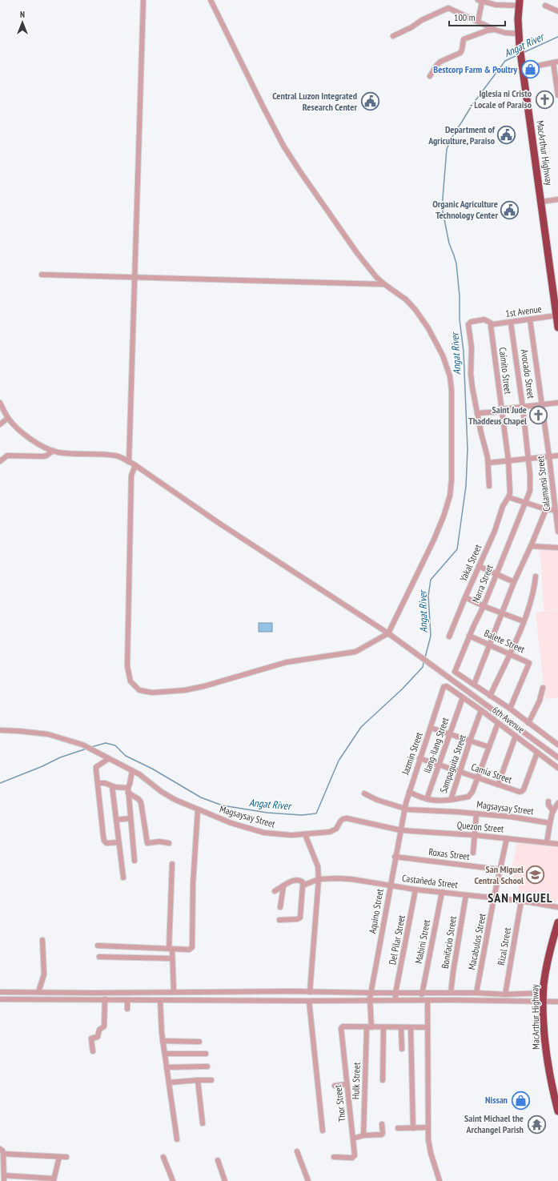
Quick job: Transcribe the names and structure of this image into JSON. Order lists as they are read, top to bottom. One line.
{"streets":{"highway":["MacArthur Highway"],"street":["1st Avenue","Caimito Street","Avocado Street","Calamansi Street","Yakal Street","Narra Street","Balete Street","6th Avenue","Ilang-Ilang Street","Jazmin Street","Sampaguita Street","Camia Street","Magsaysay Street","Quezon Street","Roxas Street","Castañeda Street","Aquino Street","Del Pilar Street","Mabini Street","Macabulos Street","Bonifacio Street","Rizal Street","Hulk Street","Thor Street"]},"crossings":[["MacArthur Highway","1st Avenue"],["1st Avenue","Caimito Street"],["1st Avenue","Avocado Street"],["1st Avenue","Calamansi Street"],["Caimito Street","Yakal Street"],["Avocado Street","Narra Street"],["Narra Street","Balete Street"],["6th Avenue","Ilang-Ilang Street"],["6th Avenue","Jazmin Street"],["6th Avenue","Sampaguita Street"],["6th Avenue","Camia Street"],["Ilang-Ilang Street","Sampaguita Street"],["Ilang-Ilang Street","Camia Street"],["Jazmin Street","Sampaguita Street"],["Jazmin Street","Camia Street"],["Jazmin Street","Magsaysay Street"],["Jazmin Street","Quezon Street"],["Jazmin Street","Aquino Street"],["Sampaguita Street","Camia Street"],["Magsaysay Street","Quezon Street"],["Magsaysay Street","Aquino Street"],["Quezon Street","Aquino Street"],["Quezon Street","Macabulos Street"],["Roxas Street","Aquino Street"],["Roxas Street","Macabulos Street"],["Castañeda Street","Aquino Street"],["Castañeda Street","Del Pilar Street"],["Castañeda Street","Mabini Street"],["Castañeda Street","Macabulos Street"],["Castañeda Street","Bonifacio Street"],["Castañeda Street","Rizal Street"],["Aquino Street","Hulk Street"],["Aquino Street","Thor Street"],["Hulk Street","Thor Street"]],"districts":["SAN MIGUEL"],"water":["Angat River"],"places":{"shop":["Bestcorp Farm & Poultry","Nissan"],"church":["Iglesia ni Cristo - Locale of Paraiso","Saint Jude Thaddeus Chapel"],"public building":["Central Luzon Integrated Research Center","Department of Agriculture, Paraiso","Organic Agriculture Technology Center"],"school or university":["San Miguel Central School"],"temple":["Saint Michael the Archangel Parish"]},"scale_bar":"100 m","north":"top"}
